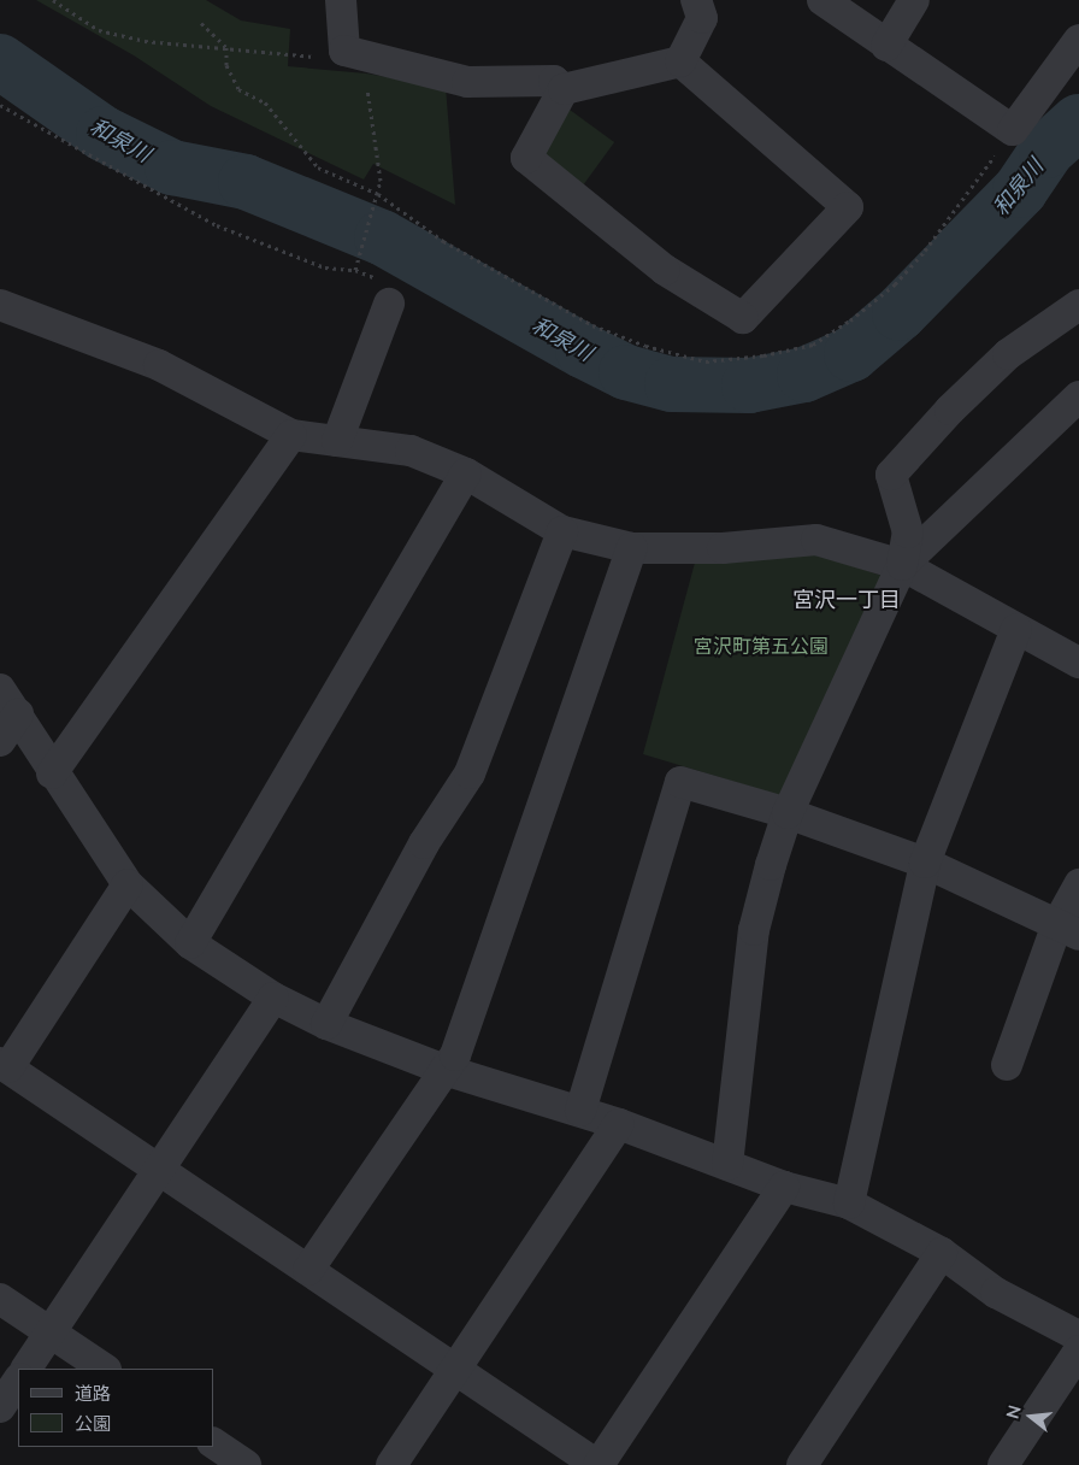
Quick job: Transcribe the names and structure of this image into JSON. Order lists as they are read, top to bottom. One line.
{"districts":["宮沢一丁目"],"water":["和泉川"],"parks":["宮沢町第五公園"],"legend":["道路","公園"],"north":"left"}
